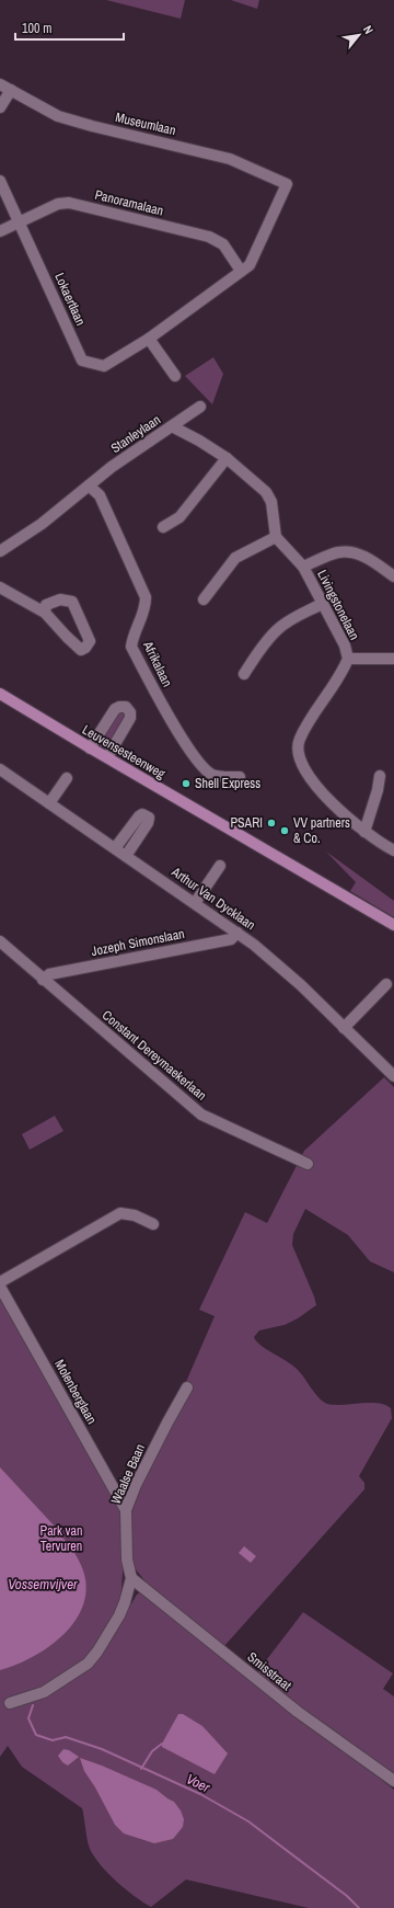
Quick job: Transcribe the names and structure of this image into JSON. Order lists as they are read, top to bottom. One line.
{"streets":{"main road":["Leuvensesteenweg"],"street":["Museumlaan","Panoramalaan","Lokaertlaan","Stanleylaan","Livingstonelaan","Afrikalaan","Arthur Van Dycklaan","Jozeph Simonslaan","Constant Dereymaekerlaan","Molenberglaan","Waalse Baan","Smisstraat"]},"crossings":[["Museumlaan","Lokaertlaan"],["Panoramalaan","Lokaertlaan"],["Stanleylaan","Afrikalaan"],["Arthur Van Dycklaan","Jozeph Simonslaan"],["Jozeph Simonslaan","Constant Dereymaekerlaan"],["Molenberglaan","Waalse Baan"],["Waalse Baan","Smisstraat"]],"water":["Vossemvijver","Voer"],"parks":["Park van Tervuren"],"places":["Shell Express","PSARI","VV partners & Co."],"scale_bar":"100 m","north":"top right"}
